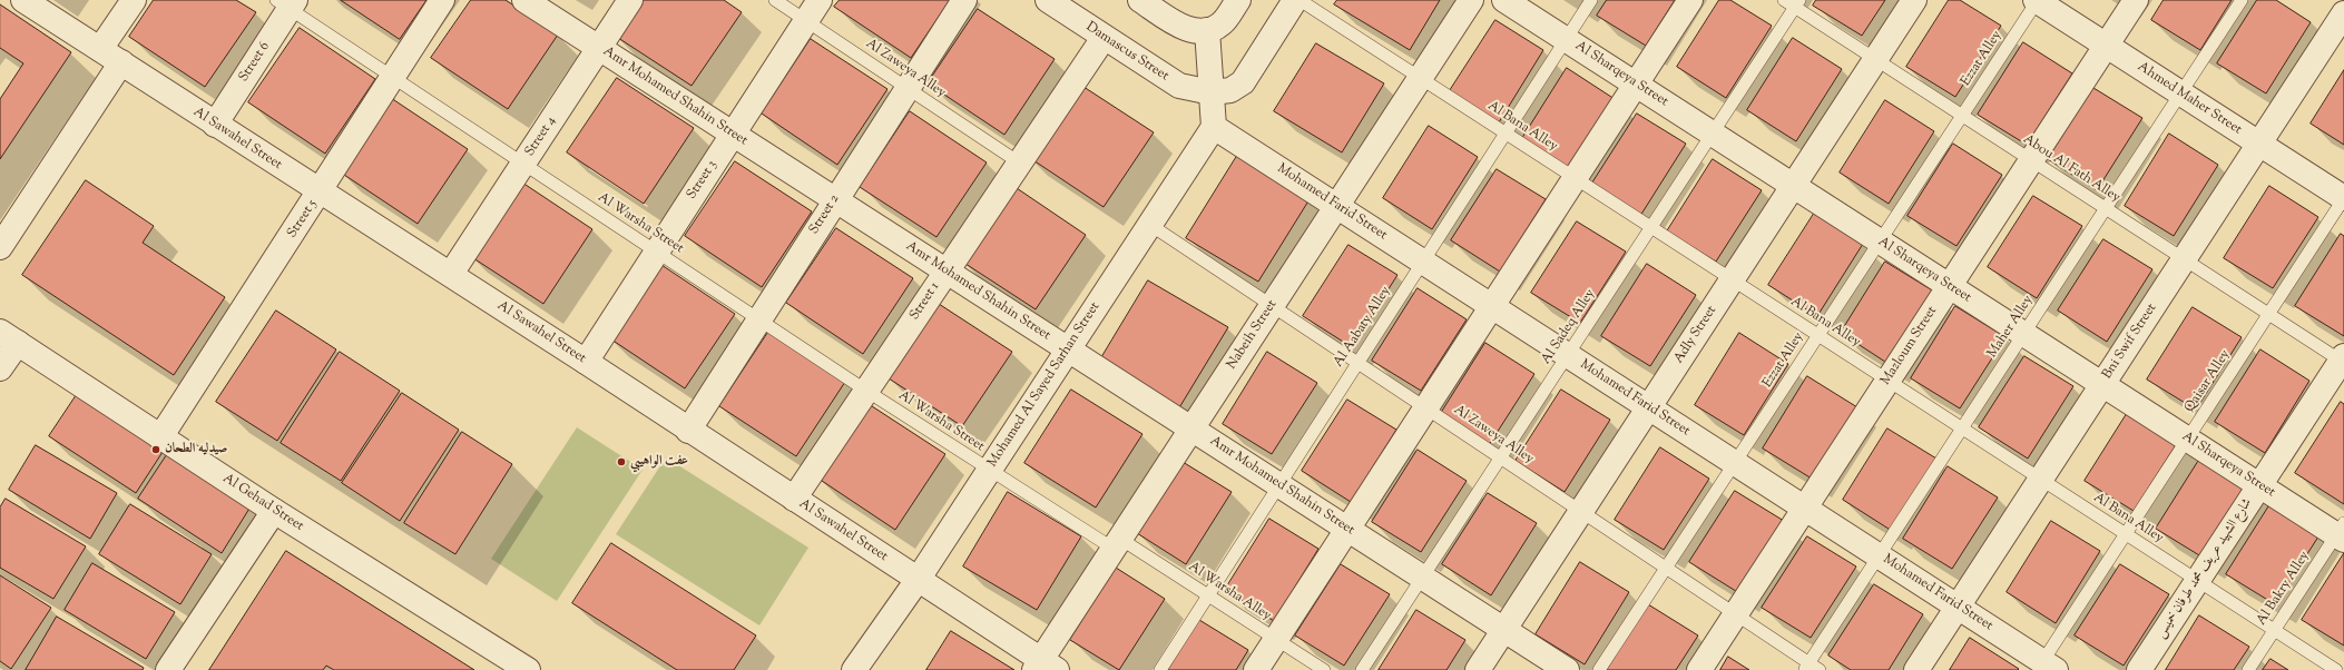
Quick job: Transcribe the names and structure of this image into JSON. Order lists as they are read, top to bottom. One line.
{"streets":{"street":["Damascus Street","Street 6","Al Sharqeya Street","Amr Mohamed Shahin Street","Ahmed Maher Street","Street 4","Al Sawahel Street","Street 3","Mohamed Farid Street","Street 2","Street 5","Street 1","Nabeih Street","Adly Street","Bni Swif Street","Mazloum Street","Mohamed Al Sayed Sarhan Street","Al Gehad Street","شارع الشهيد عريف محمد طرفان خميس"],"lane":["Ezzat Alley","Al Zaweya Alley","Al Bana Alley","Abou Al Fath Alley","Al Warsha Street","Al Aabaty Alley","Al Sadeq Alley","Maher Alley","Qaisar Alley","Al Bakry Alley","Al Warsha Alley"]},"crossings":[["Damascus Street","Street 1"],["Ezzat Alley","Al Zaweya Alley"],["Ezzat Alley","Al Sharqeya Street"],["Ezzat Alley","Ahmed Maher Street"],["Ezzat Alley","Al Bana Alley"],["Ezzat Alley","Abou Al Fath Alley"],["Ezzat Alley","Mohamed Farid Street"],["Street 6","Al Sawahel Street"],["Street 6","Al Warsha Street"],["Al Zaweya Alley","Street 3"],["Al Zaweya Alley","Street 2"],["Al Zaweya Alley","Street 1"],["Al Zaweya Alley","Al Aabaty Alley"],["Al Zaweya Alley","Al Sadeq Alley"],["Al Zaweya Alley","Maher Alley"],["Al Zaweya Alley","Nabeih Street"],["Al Zaweya Alley","Adly Street"],["Al Zaweya Alley","Mazloum Street"],["Al Zaweya Alley","Mohamed Al Sayed Sarhan Street"],["Al Sharqeya Street","Al Aabaty Alley"],["Al Sharqeya Street","Al Sadeq Alley"],["Al Sharqeya Street","Maher Alley"],["Al Sharqeya Street","Adly Street"],["Al Sharqeya Street","Bni Swif Street"],["Al Sharqeya Street","Mazloum Street"],["Al Sharqeya Street","Qaisar Alley"],["Al Sharqeya Street","شارع الشهيد عريف محمد طرفان خميس"],["Al Sharqeya Street","Al Bakry Alley"],["Amr Mohamed Shahin Street","Street 4"],["Amr Mohamed Shahin Street","Street 3"],["Amr Mohamed Shahin Street","Street 2"],["Amr Mohamed Shahin Street","Street 1"],["Amr Mohamed Shahin Street","Al Aabaty Alley"],["Amr Mohamed Shahin Street","Al Sadeq Alley"],["Amr Mohamed Shahin Street","Nabeih Street"],["Amr Mohamed Shahin Street","Adly Street"],["Amr Mohamed Shahin Street","Mohamed Al Sayed Sarhan Street"],["Ahmed Maher Street","Maher Alley"],["Ahmed Maher Street","Bni Swif Street"],["Ahmed Maher Street","Mazloum Street"],["Ahmed Maher Street","Qaisar Alley"],["Al Bana Alley","Al Aabaty Alley"],["Al Bana Alley","Al Sadeq Alley"],["Al Bana Alley","Maher Alley"],["Al Bana Alley","Nabeih Street"],["Al Bana Alley","Adly Street"],["Al Bana Alley","Bni Swif Street"],["Al Bana Alley","Mazloum Street"],["Al Bana Alley","Qaisar Alley"],["Al Bana Alley","شارع الشهيد عريف محمد طرفان خميس"],["Al Bana Alley","Al Bakry Alley"],["Street 4","Al Sawahel Street"],["Street 4","Al Warsha Street"],["Al Sawahel Street","Street 3"],["Al Sawahel Street","Street 2"],["Al Sawahel Street","Street 5"],["Al Sawahel Street","Street 1"],["Al Sawahel Street","Nabeih Street"],["Al Sawahel Street","Mohamed Al Sayed Sarhan Street"],["Abou Al Fath Alley","Al Sadeq Alley"],["Abou Al Fath Alley","Maher Alley"],["Abou Al Fath Alley","Adly Street"],["Abou Al Fath Alley","Bni Swif Street"],["Abou Al Fath Alley","Mazloum Street"],["Abou Al Fath Alley","Qaisar Alley"],["Abou Al Fath Alley","شارع الشهيد عريف محمد طرفان خميس"],["Street 3","Al Warsha Street"],["Mohamed Farid Street","Al Aabaty Alley"],["Mohamed Farid Street","Al Sadeq Alley"],["Mohamed Farid Street","Maher Alley"],["Mohamed Farid Street","Nabeih Street"],["Mohamed Farid Street","Adly Street"],["Mohamed Farid Street","Bni Swif Street"],["Mohamed Farid Street","Mazloum Street"],["Mohamed Farid Street","Qaisar Alley"],["Mohamed Farid Street","Mohamed Al Sayed Sarhan Street"],["Street 2","Al Warsha Street"],["Street 5","Al Warsha Street"],["Street 5","Al Gehad Street"],["Al Warsha Street","Street 1"],["Al Warsha Street","Mohamed Al Sayed Sarhan Street"],["Al Warsha Street","Al Warsha Alley"],["Al Aabaty Alley","Al Warsha Alley"],["Nabeih Street","Al Warsha Alley"],["Mohamed Al Sayed Sarhan Street","Al Warsha Alley"]],"places":["صيدليه الطحان","عفت الواهيبي"]}
